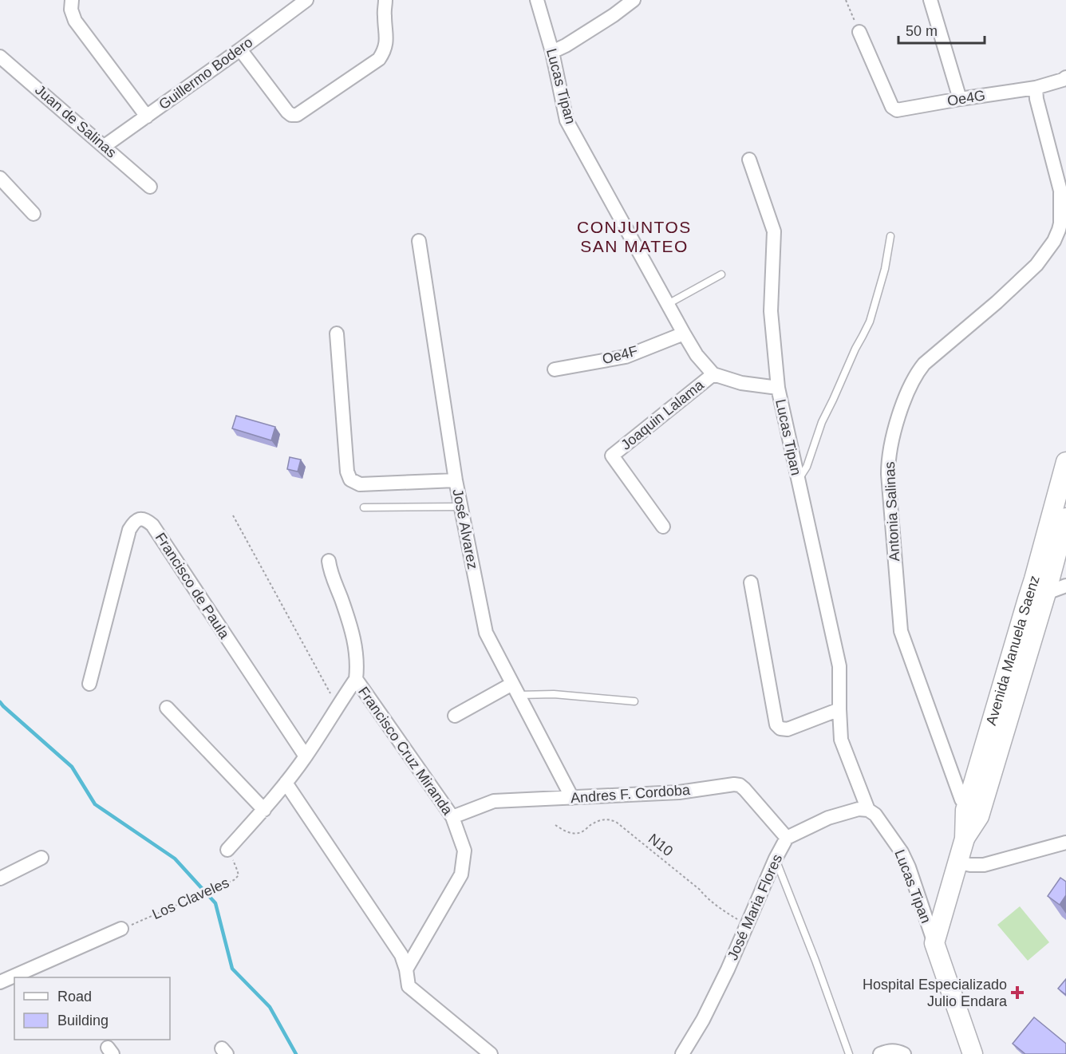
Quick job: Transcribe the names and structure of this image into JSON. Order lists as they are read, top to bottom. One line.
{"streets":{"street":["Guillermo Bodero","Lucas Tipan","Oe4G","Juan de Salinas","Oe4F","Joaquin Lalama","Antonia Salinas","José Alvarez","Francisco de Paula","Avenida Manuela Saenz","Francisco Cruz Miranda","Andres F. Cordoba","José Maria Flores"],"path":["N10","Los Claveles"]},"crossings":[["Guillermo Bodero","Juan de Salinas"],["Lucas Tipan","Oe4F"],["Lucas Tipan","Joaquin Lalama"],["Lucas Tipan","Avenida Manuela Saenz"],["Lucas Tipan","José Maria Flores"],["Oe4G","Antonia Salinas"],["Antonia Salinas","Avenida Manuela Saenz"],["José Alvarez","Andres F. Cordoba"],["Francisco Cruz Miranda","Andres F. Cordoba"],["Andres F. Cordoba","José Maria Flores"],["N10","José Maria Flores"]],"districts":["CONJUNTOS SAN MATEO"],"places":{"health":["Hospital Especializado Julio Endara"]},"legend":["Road","Building"],"scale_bar":"50 m"}
